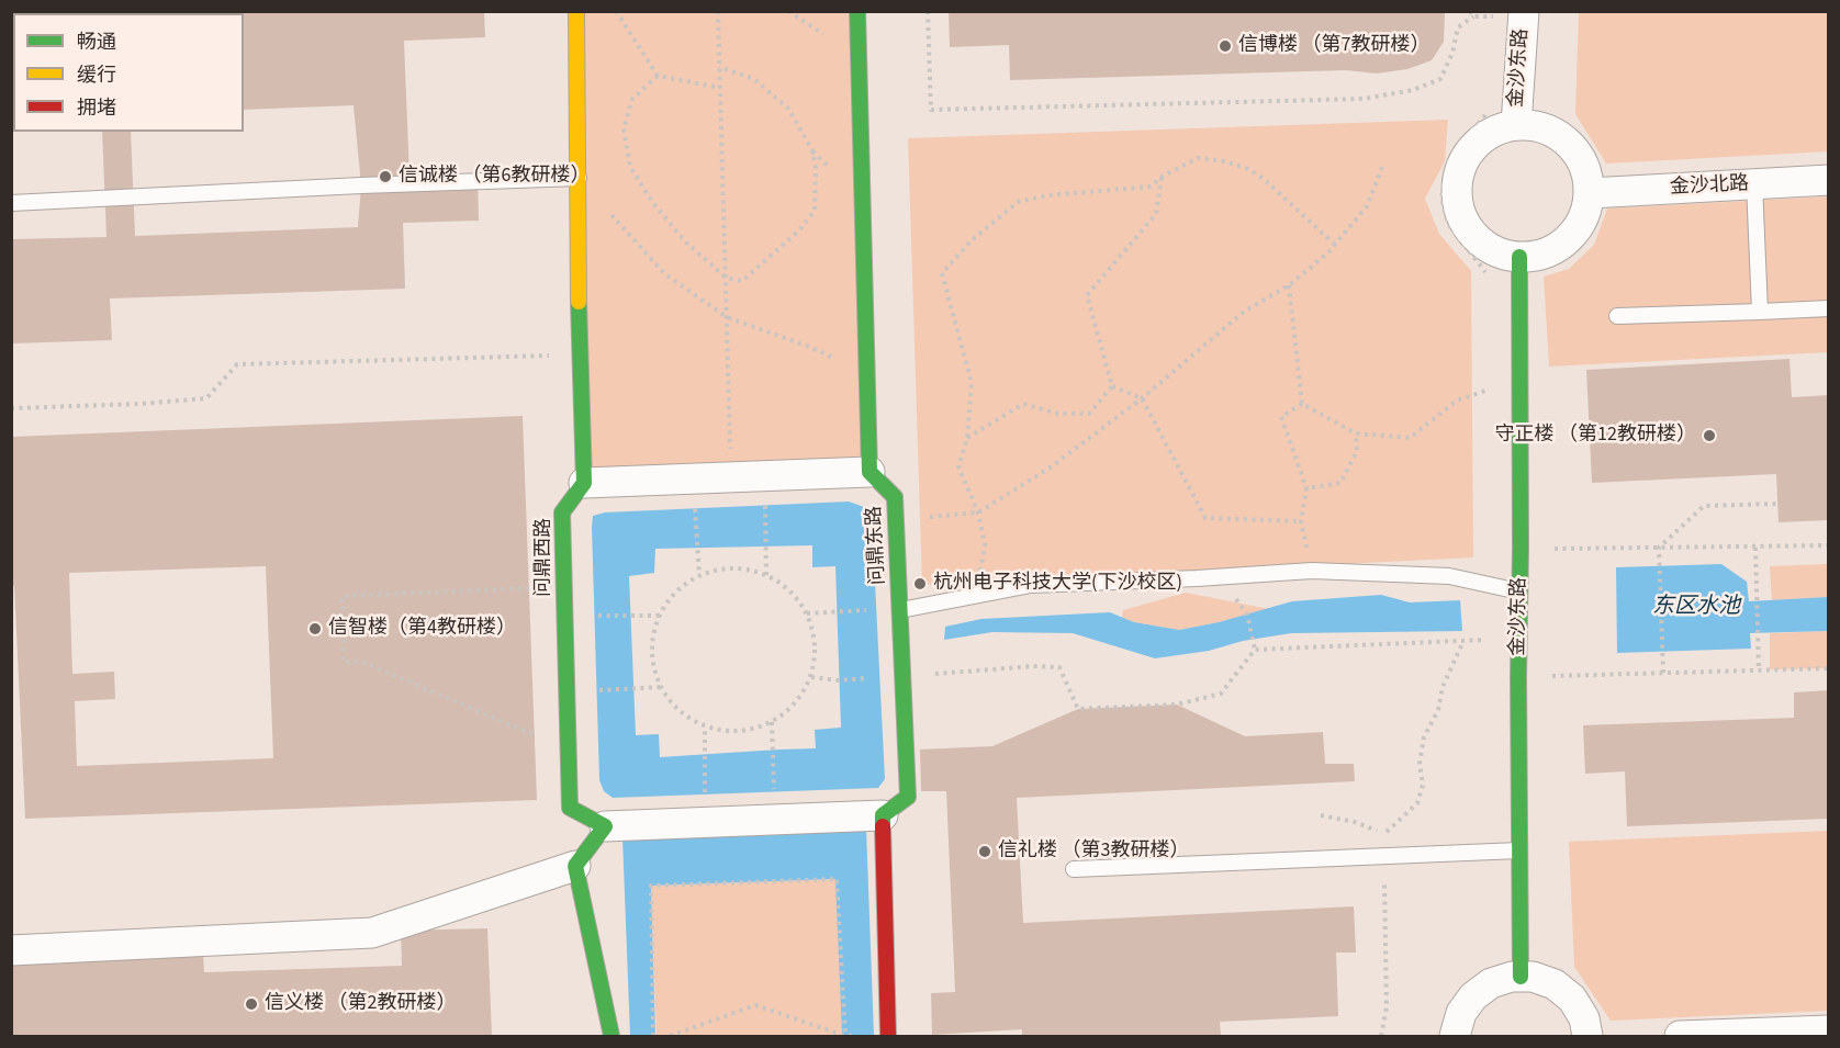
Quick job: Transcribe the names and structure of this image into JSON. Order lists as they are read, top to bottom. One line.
{"streets":{"street":["金沙东路","金沙北路","问鼎东路","问鼎西路"]},"crossings":[["金沙东路","金沙北路"]],"water":["东区水池"],"places":["信博楼 （第7教研楼）","信诚楼 （第6教研楼）","守正楼 （第12教研楼）","杭州电子科技大学(下沙校区)","信智楼（第4教研楼）","信礼楼 （第3教研楼）","信义楼 （第2教研楼）"],"legend":["畅通","缓行","拥堵"]}
